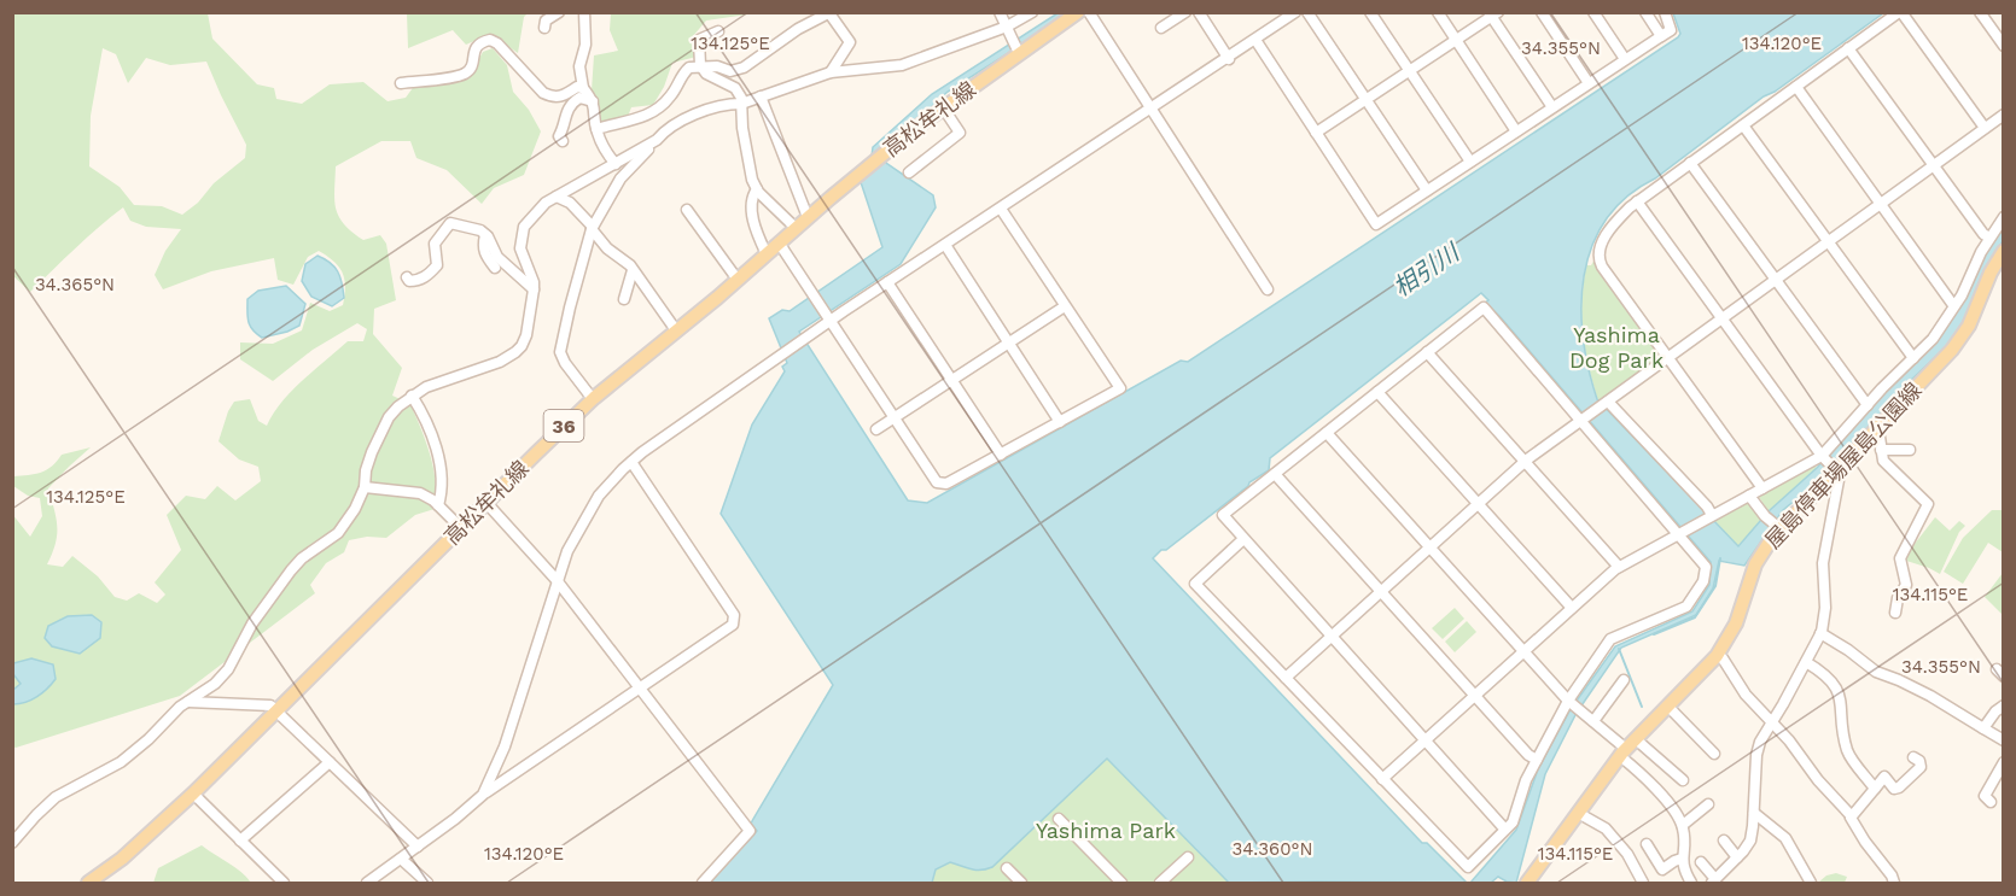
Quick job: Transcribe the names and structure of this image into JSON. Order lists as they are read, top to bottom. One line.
{"streets":{"main road":["高松牟礼線","36","屋島停車場屋島公園線"]},"water":["相引川"],"parks":["Yashima Dog Park","Yashima Park"],"coordinates":["134.125°E","134.120°E","34.355°N","34.365°N","134.115°E","34.360°N"]}
